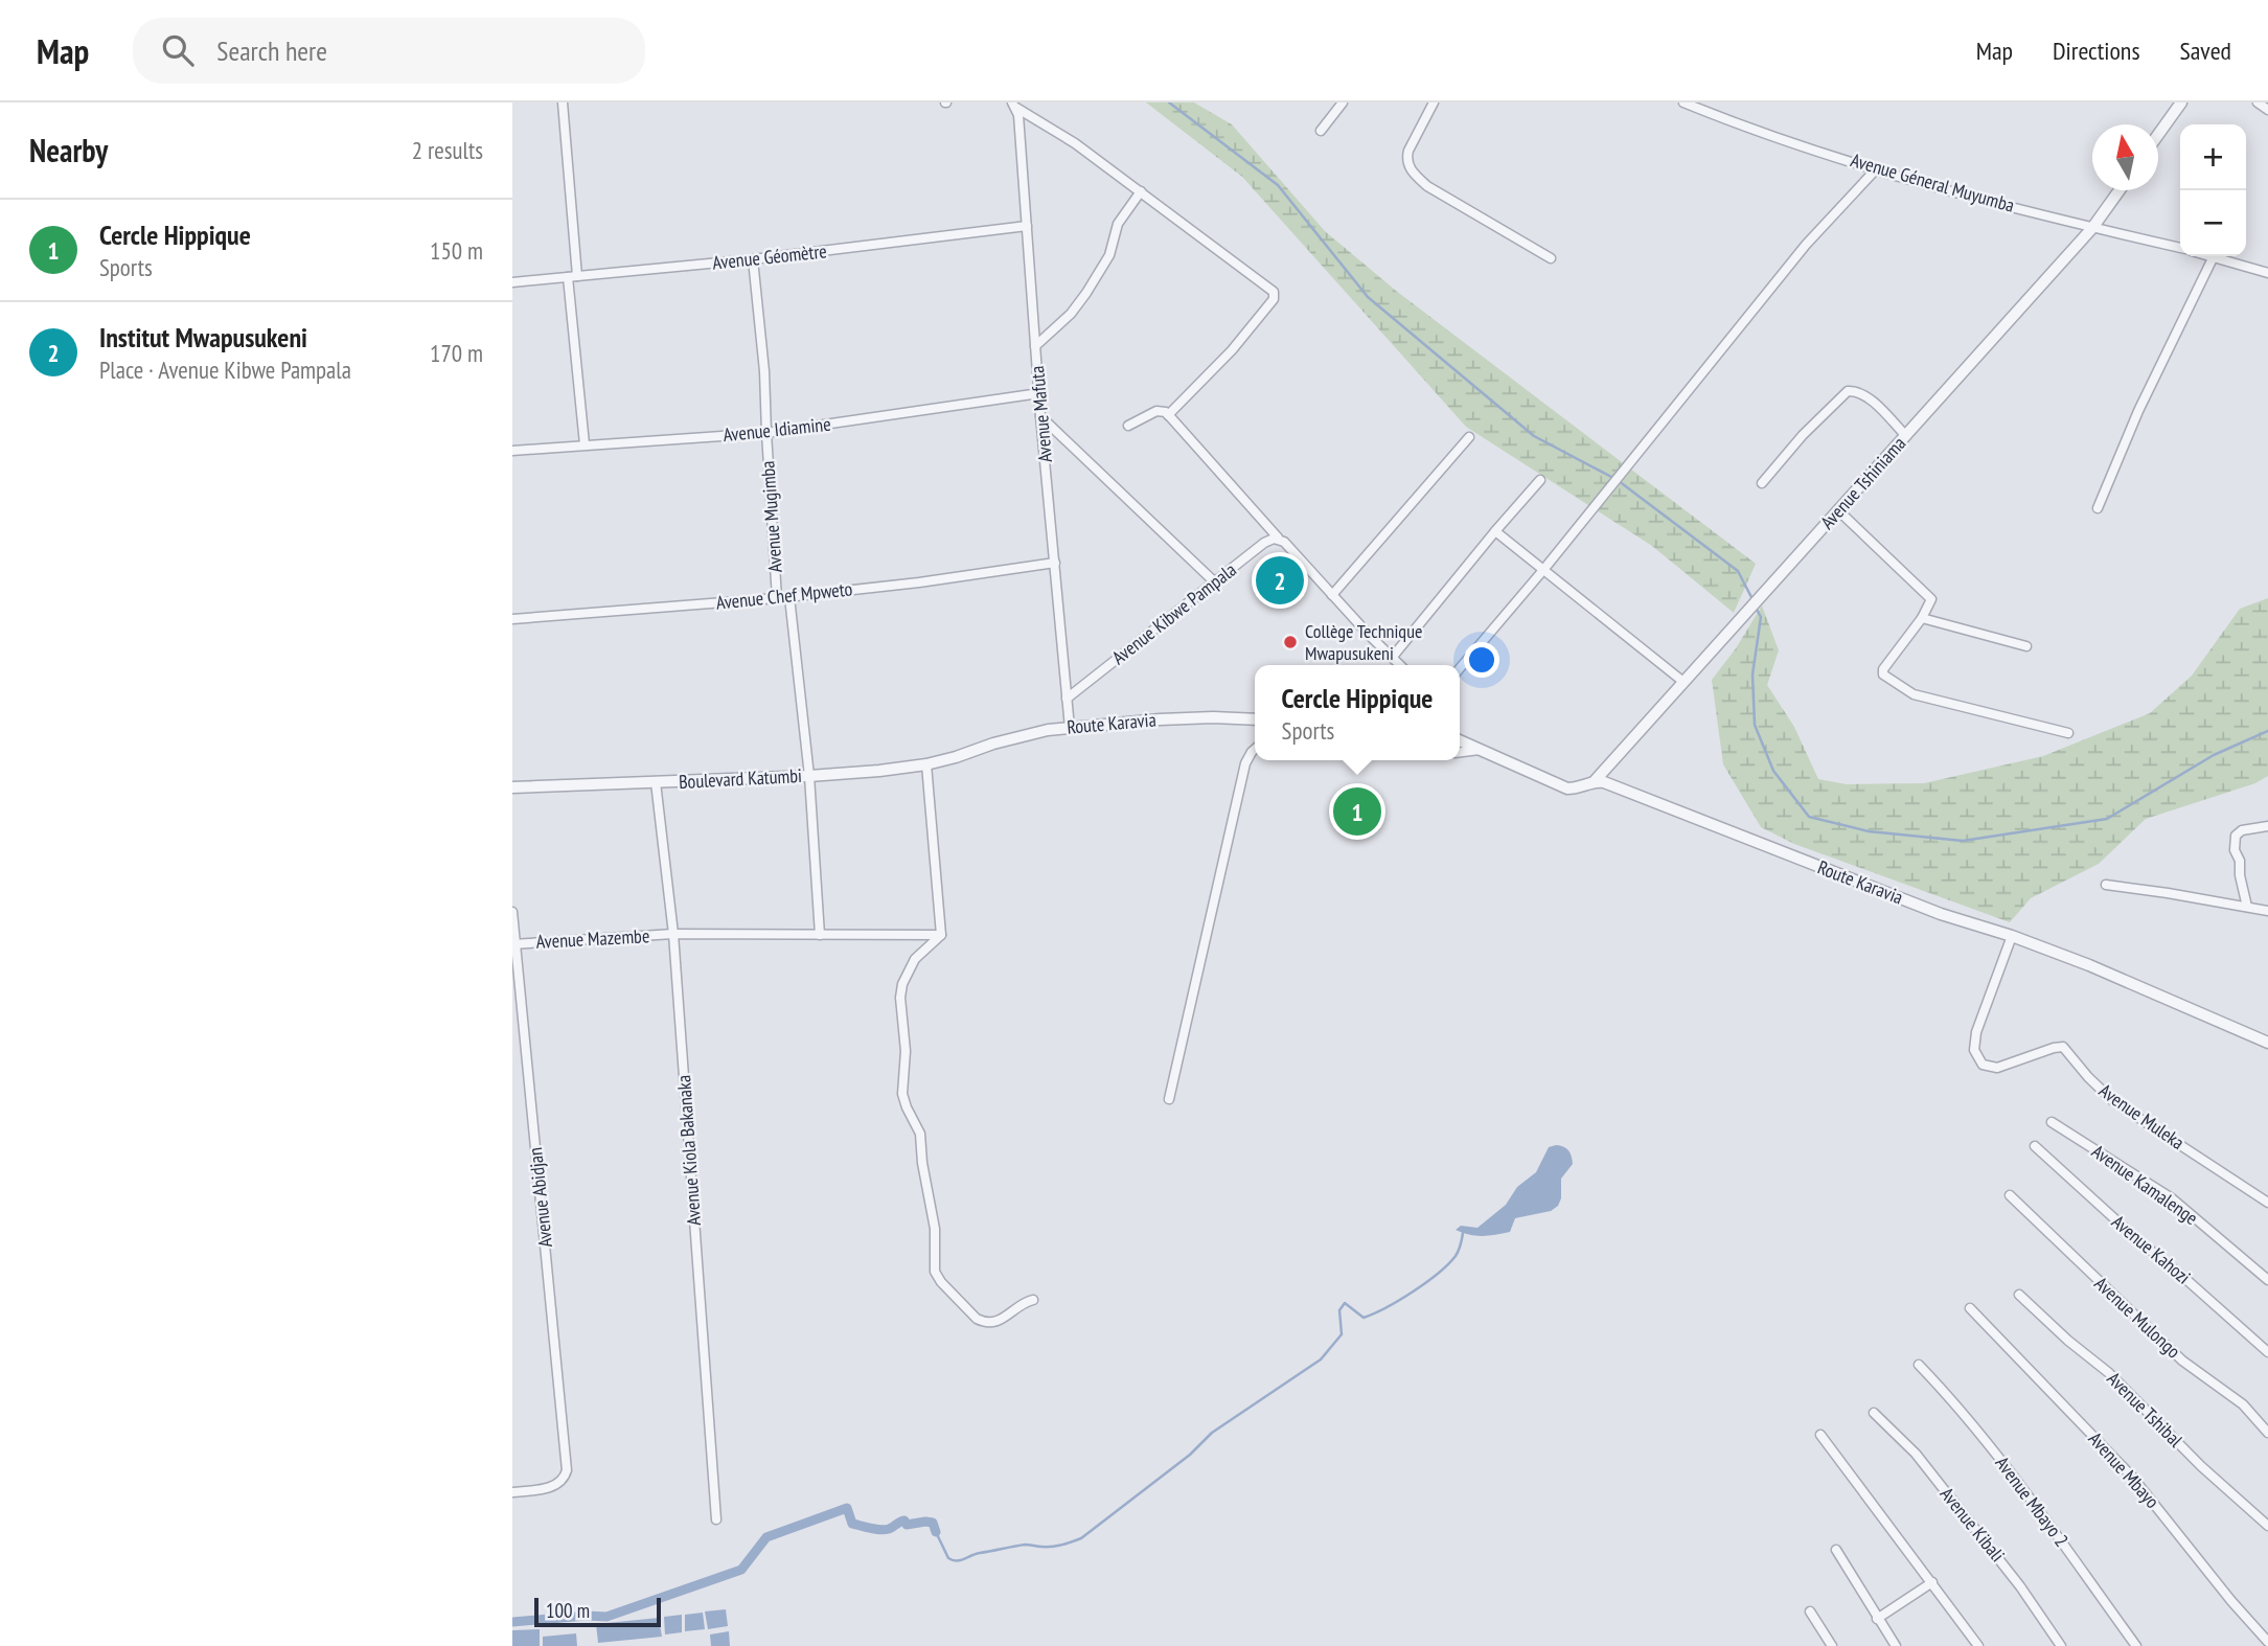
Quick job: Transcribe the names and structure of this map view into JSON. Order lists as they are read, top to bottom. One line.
{"streets":{"street":["Avenue Géneral Muyumba","Avenue Géomètre","Avenue Mafuta","Avenue Idiamine","Avenue Tshiniama","Avenue Mugimba","Avenue Chef Mpweto","Avenue Kibwe Pampala","Route Karavia","Boulevard Katumbi","Avenue Mazembe","Avenue Muleka","Avenue Kiola Bakanaka","Avenue Kamalenge","Avenue Abidjan","Avenue Kahozi","Avenue Mulongo","Avenue Tshibal","Avenue Mbayo","Avenue Mbayo 2","Avenue Kibali"]},"crossings":[["Avenue Géneral Muyumba","Avenue Tshiniama"],["Avenue Géomètre","Avenue Mafuta"],["Avenue Géomètre","Avenue Mugimba"],["Avenue Mafuta","Avenue Idiamine"],["Avenue Mafuta","Avenue Chef Mpweto"],["Avenue Mafuta","Avenue Kibwe Pampala"],["Avenue Mafuta","Route Karavia"],["Avenue Idiamine","Avenue Mugimba"],["Avenue Tshiniama","Route Karavia"],["Avenue Mugimba","Avenue Chef Mpweto"],["Avenue Mugimba","Boulevard Katumbi"],["Avenue Mugimba","Avenue Mazembe"],["Route Karavia","Boulevard Katumbi"],["Route Karavia","Avenue Muleka"],["Boulevard Katumbi","Avenue Kiola Bakanaka"],["Avenue Mazembe","Avenue Kiola Bakanaka"],["Avenue Mazembe","Avenue Abidjan"]],"places":["Collège Technique Mwapusukeni"],"scale_bar":"100 m","north":"top","page":{"header":"Map","search":"Search here","nav":["Map","Directions","Saved"],"heading":["Nearby","2 results"],"map_buttons":["+","−"],"list":[{"mark":"1","name":"Cercle Hippique","note":"Sports","value":"150 m"},{"mark":"2","name":"Institut Mwapusukeni","note":"Place · Avenue Kibwe Pampala","value":"170 m"}],"pins":["2","1"],"popup":["Cercle Hippique","Sports"],"scale":"100 m"}}
